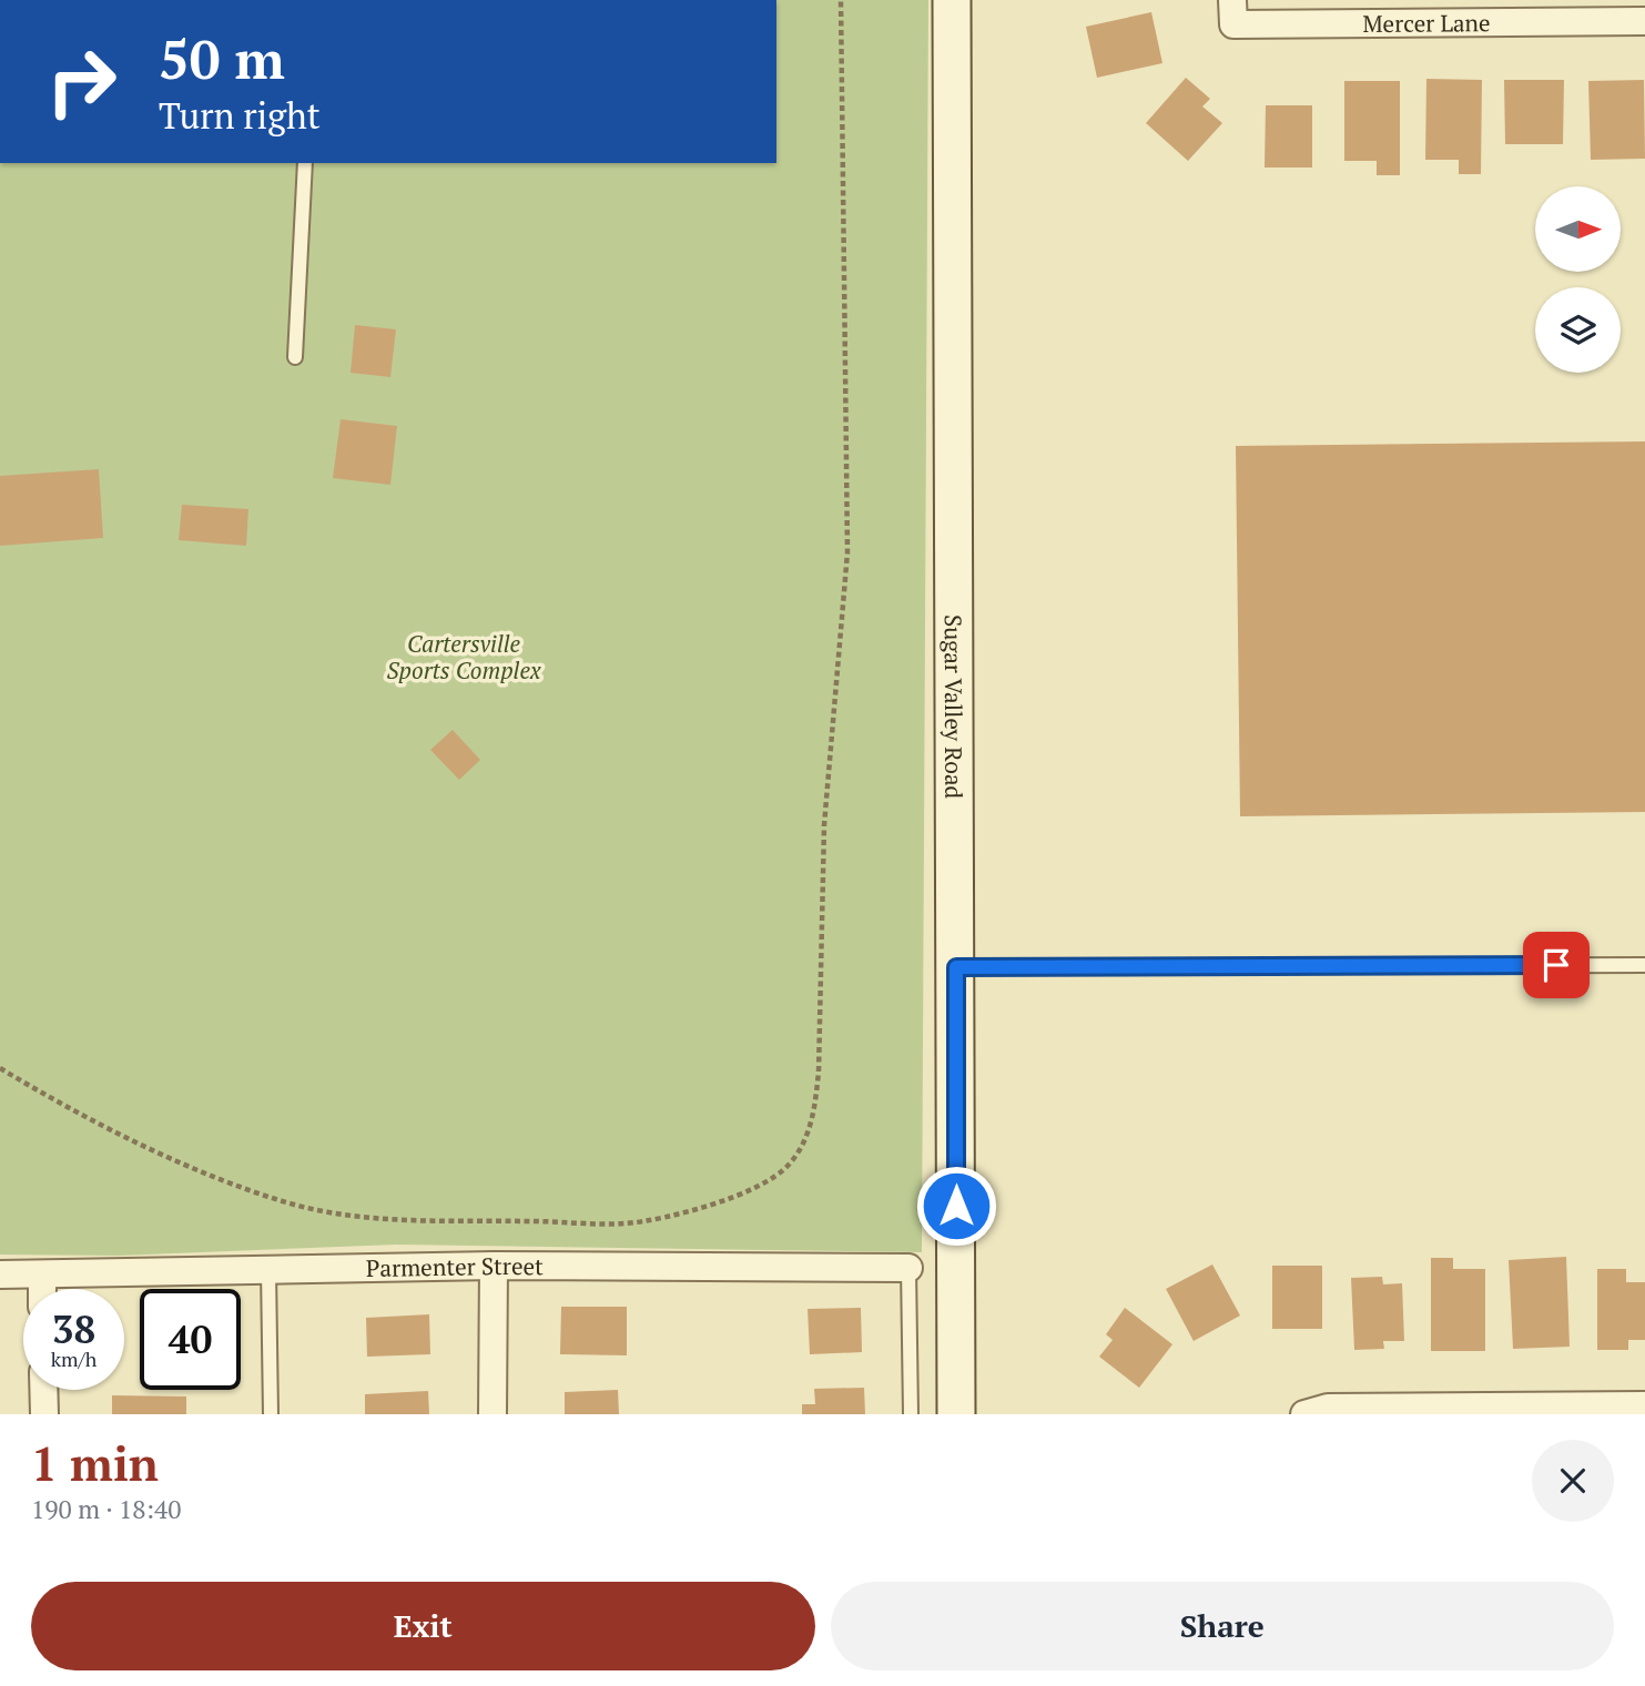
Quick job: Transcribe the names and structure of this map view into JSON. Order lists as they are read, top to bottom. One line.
{"streets":{"street":["Mercer Lane","Sugar Valley Road","Parmenter Street"]},"parks":["Cartersville Sports Complex"],"north":"right","page":{"turn":["50 m","Turn right"],"speed":"38 km/h","limit":"40","heading":["1 min","190 m · 18:40"],"buttons":["Exit","Share"]}}
